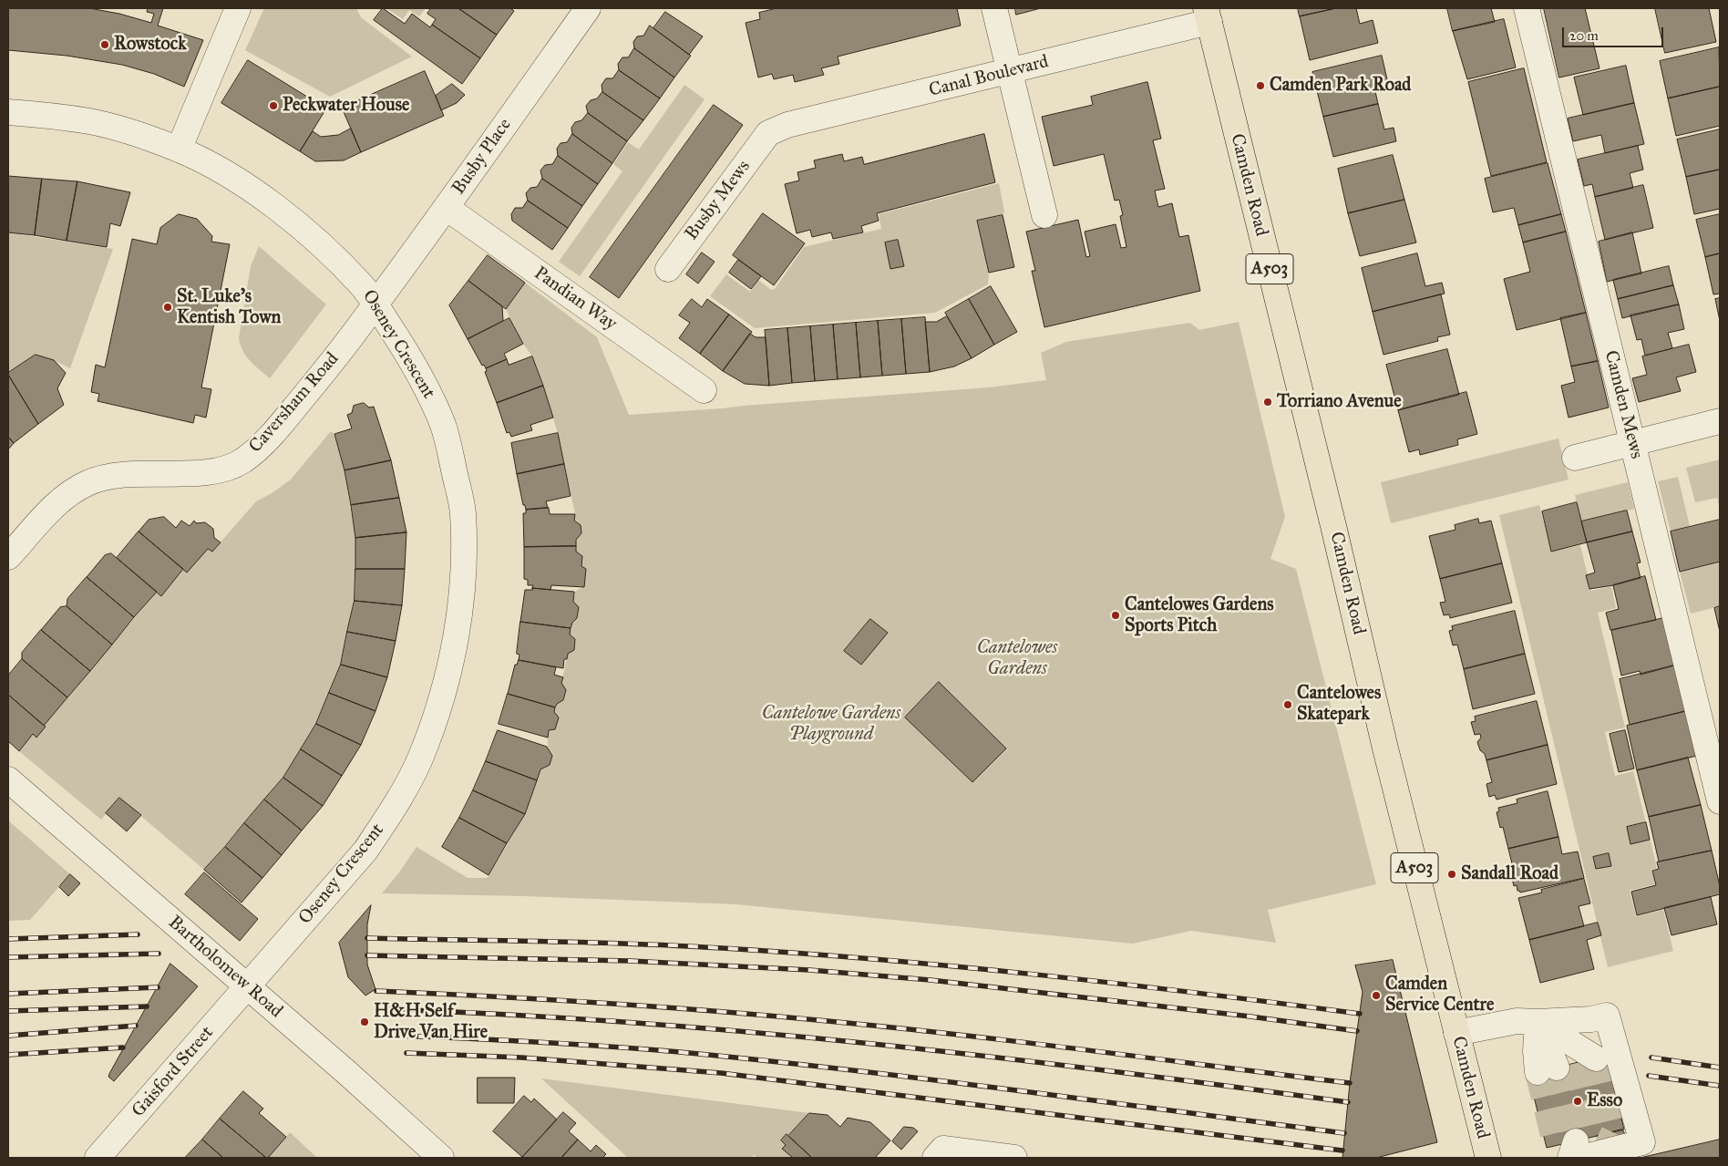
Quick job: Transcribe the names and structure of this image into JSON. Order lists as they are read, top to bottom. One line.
{"streets":{"highway":["Camden Road","A503"],"street":["Canal Boulevard","Busby Place","Busby Mews","Pandian Way","Oseney Crescent","Caversham Road","Camden Mews","Bartholomew Road","Gaisford Street"]},"crossings":[["Canal Boulevard","Camden Road"],["Canal Boulevard","Busby Mews"],["Busby Place","Pandian Way"],["Busby Place","Oseney Crescent"],["Busby Place","Caversham Road"],["Oseney Crescent","Caversham Road"],["Oseney Crescent","Bartholomew Road"],["Oseney Crescent","Gaisford Street"],["Bartholomew Road","Gaisford Street"]],"parks":["Cantelowes Gardens","Cantelowe Gardens Playground"],"places":["Rowstock","Camden Park Road","Peckwater House","St. Luke's Kentish Town","Torriano Avenue","Cantelowes Gardens Sports Pitch","Cantelowes Skatepark","Sandall Road","Camden Service Centre","H&H Self Drive Van Hire","Esso"],"scale_bar":"20 m"}
